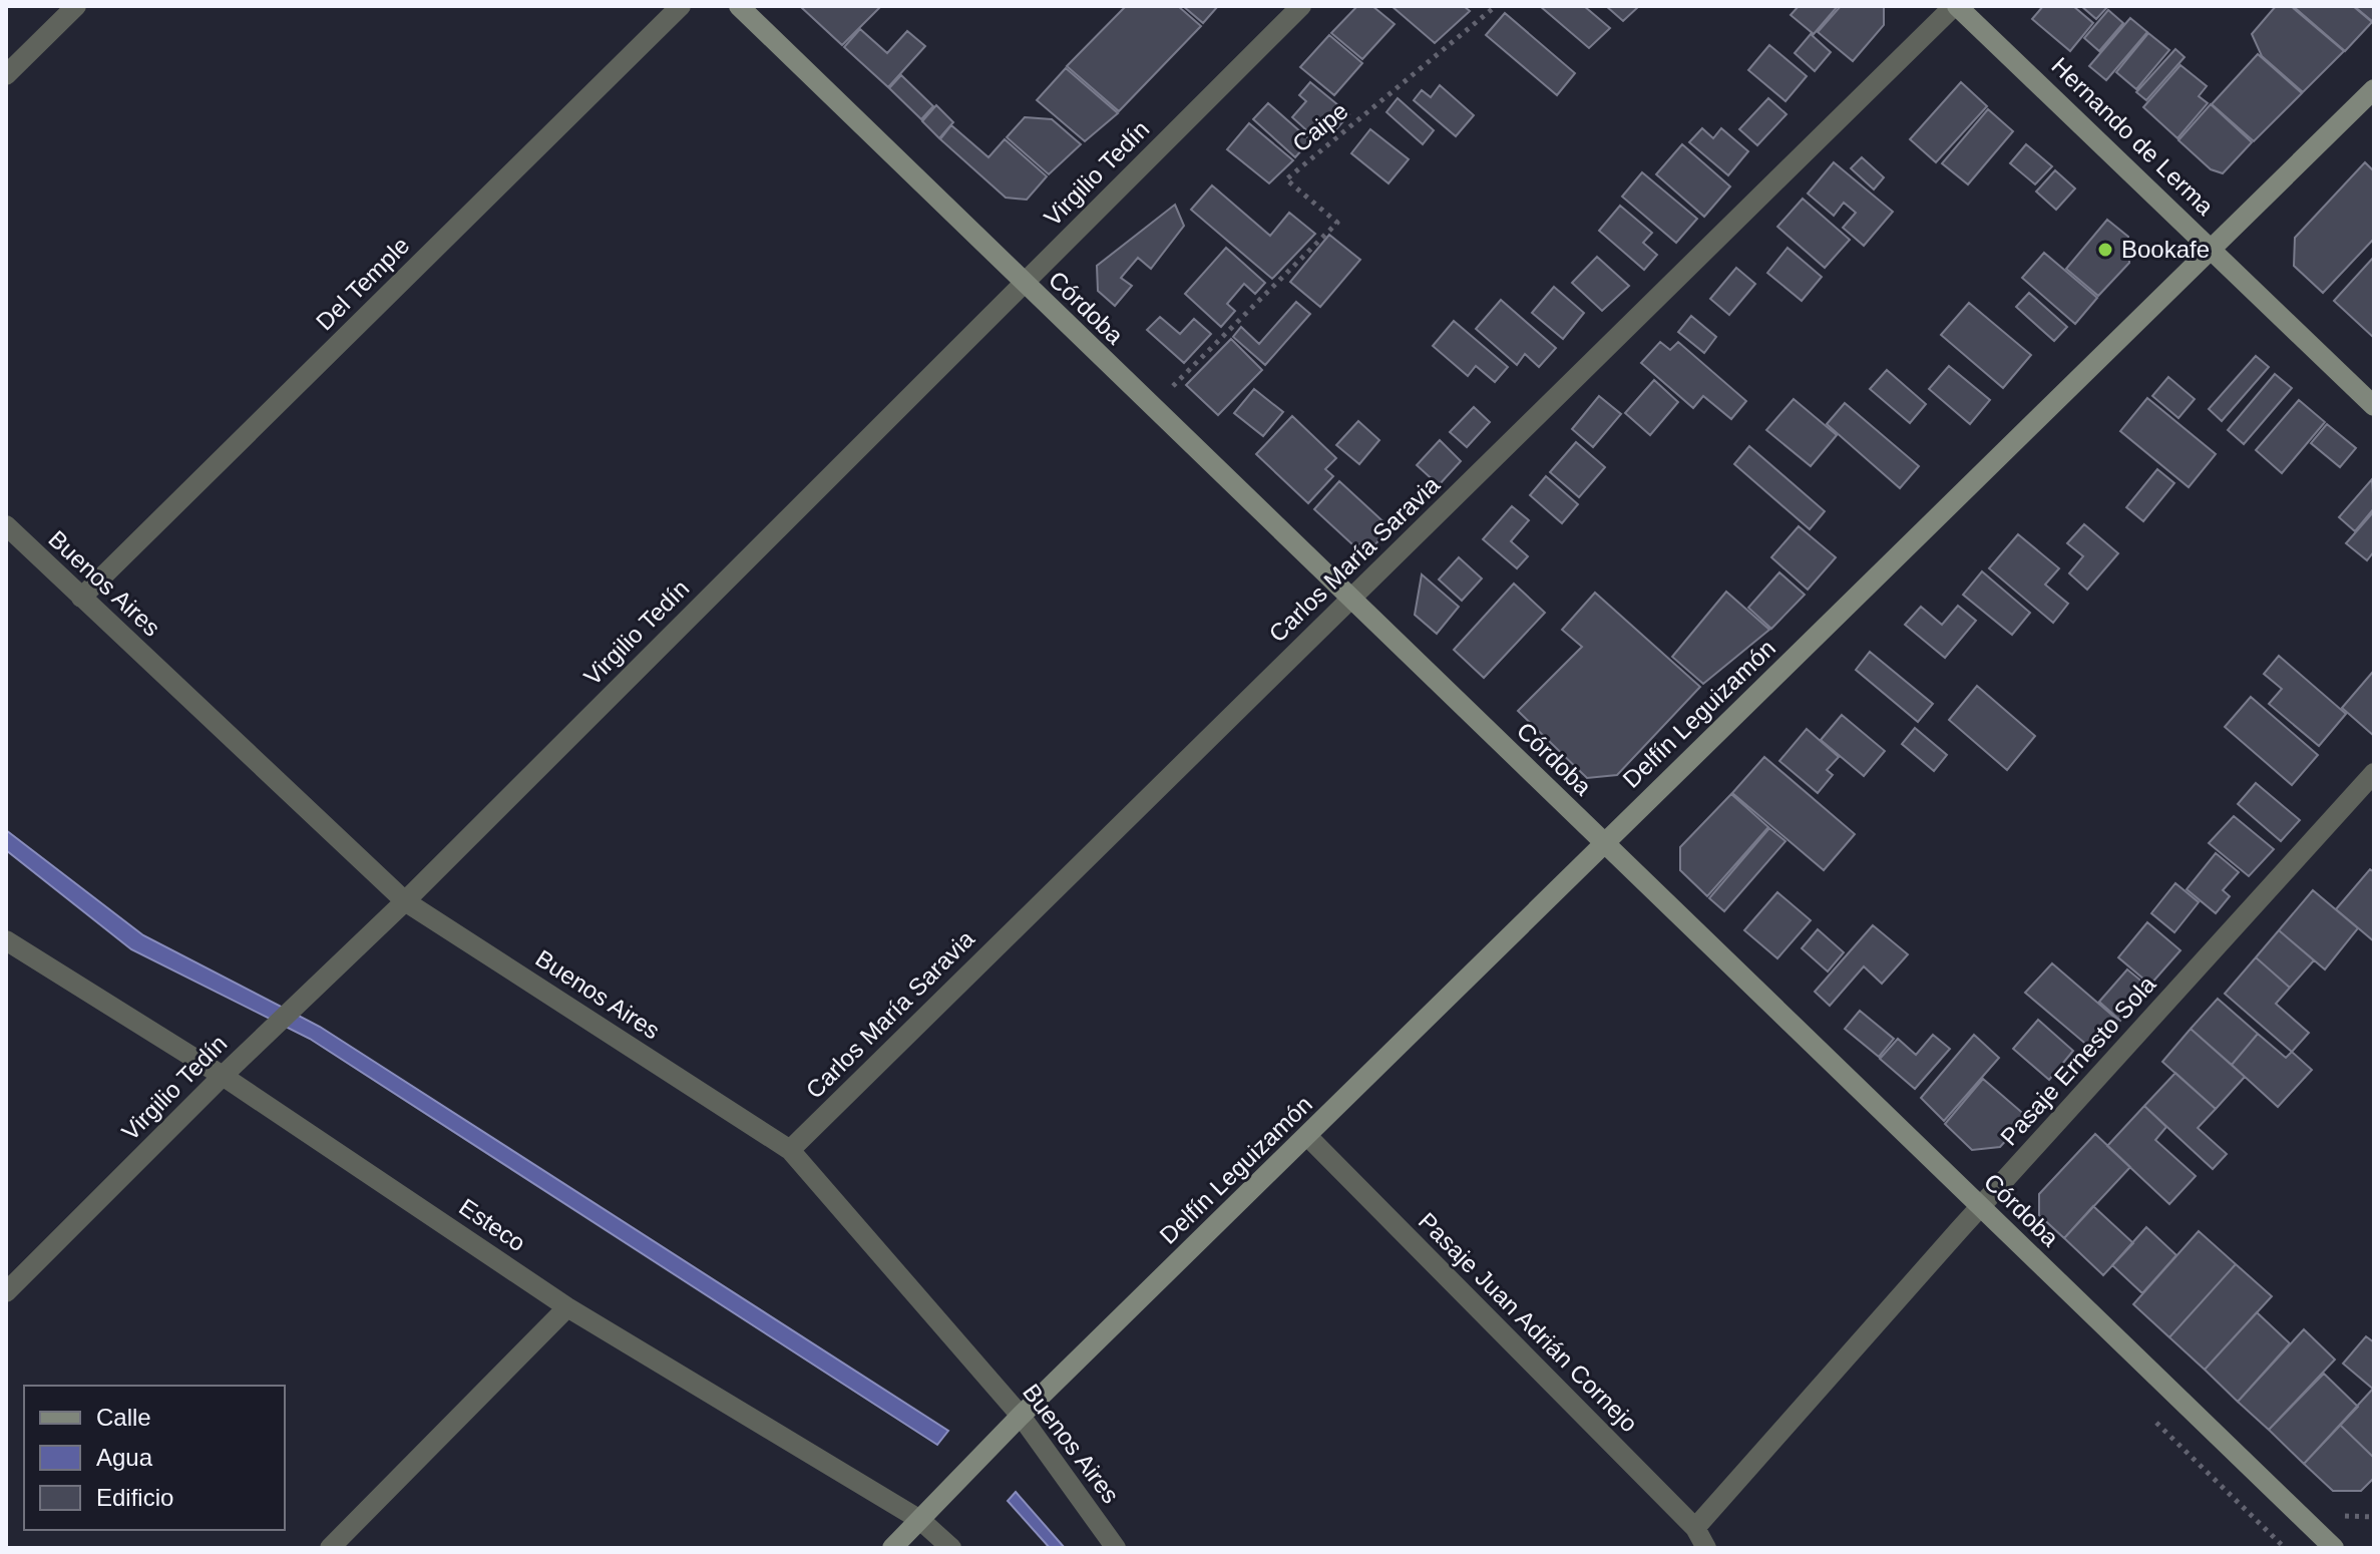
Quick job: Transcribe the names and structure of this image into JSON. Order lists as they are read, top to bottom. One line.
{"streets":{"main road":["Hernando de Lerma","Córdoba","Delfín Leguizamón"],"street":["Virgilio Tedín","Del Temple","Carlos María Saravia","Buenos Aires","Pasaje Ernesto Sola","Esteco","Pasaje Juan Adrián Cornejo"],"path":["Caipe"]},"crossings":[["Hernando de Lerma","Carlos María Saravia"],["Hernando de Lerma","Delfín Leguizamón"],["Virgilio Tedín","Córdoba"],["Virgilio Tedín","Buenos Aires"],["Virgilio Tedín","Esteco"],["Del Temple","Buenos Aires"],["Córdoba","Carlos María Saravia"],["Córdoba","Delfín Leguizamón"],["Córdoba","Pasaje Ernesto Sola"],["Carlos María Saravia","Buenos Aires"],["Buenos Aires","Delfín Leguizamón"],["Delfín Leguizamón","Esteco"],["Delfín Leguizamón","Pasaje Juan Adrián Cornejo"],["Pasaje Ernesto Sola","Pasaje Juan Adrián Cornejo"]],"places":["Bookafe"],"legend":["Calle","Agua","Edificio"]}
